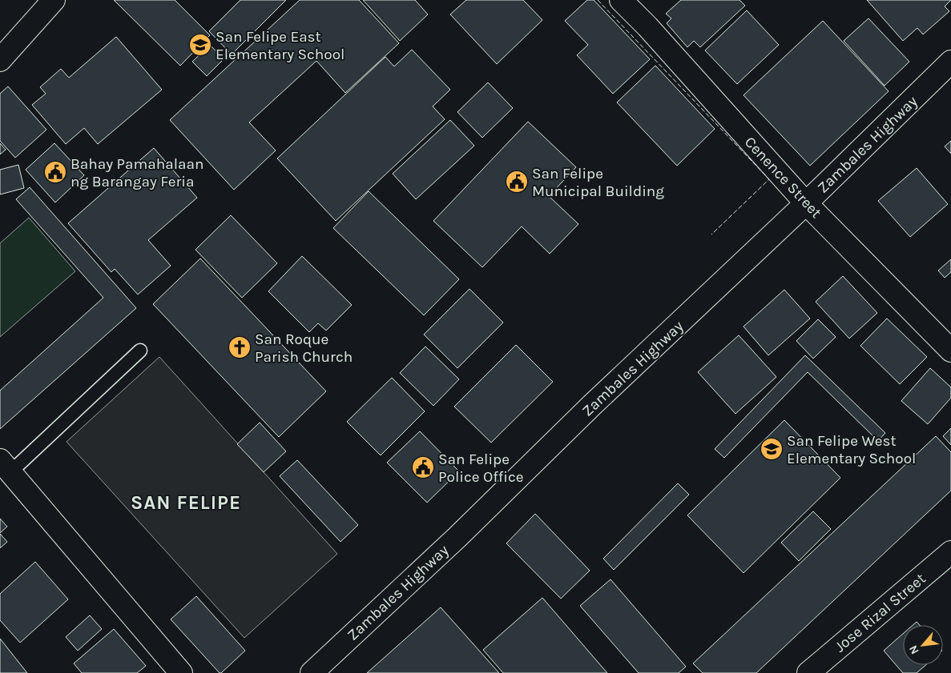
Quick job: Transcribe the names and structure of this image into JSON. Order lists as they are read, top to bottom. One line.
{"streets":{"street":["Zambales Highway","Cenence Street","Jose Rizal Street"]},"crossings":[["Zambales Highway","Cenence Street"]],"districts":["SAN FELIPE"],"places":{"school or university":["San Felipe East Elementary School","San Felipe West Elementary School"],"public building":["Bahay Pamahalaan ng Barangay Feria","San Felipe Municipal Building","San Felipe Police Office"],"church":["San Roque Parish Church"]},"north":"bottom left"}
